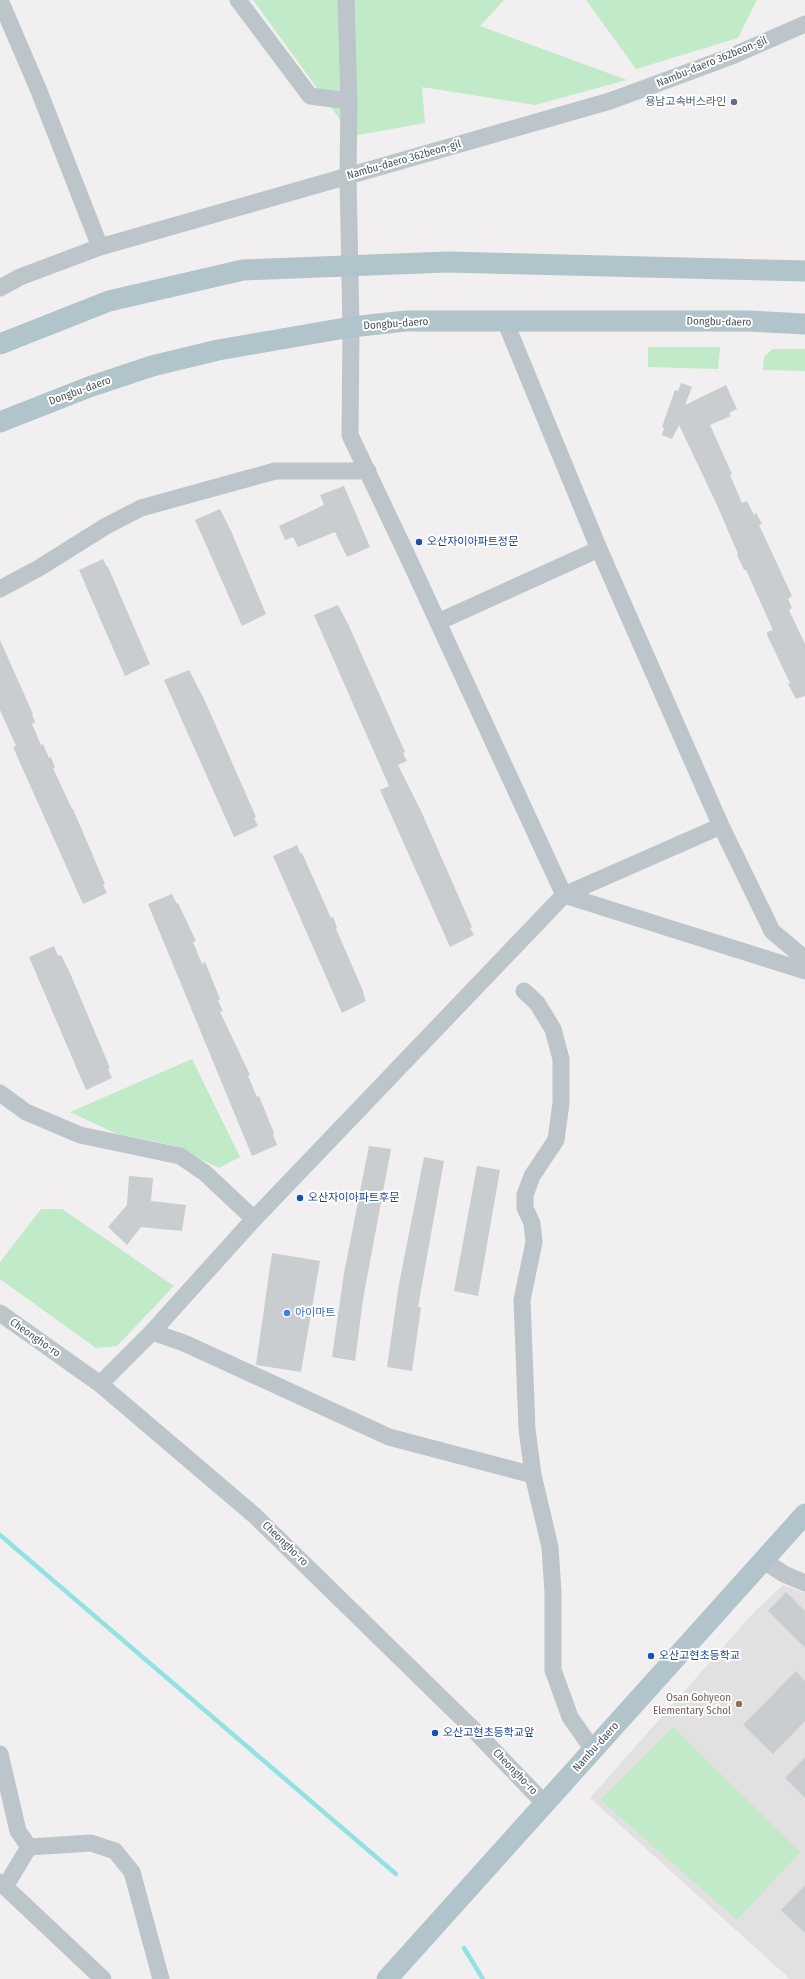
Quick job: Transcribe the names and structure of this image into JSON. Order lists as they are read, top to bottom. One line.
{"streets":{"main road":["Dongbu-daero","Nambu-daero"],"street":["Nambu-daero 362beon-gil","Cheongho-ro"]},"crossings":[["Cheongho-ro","Nambu-daero"]],"places":["용남고속버스라인","오산자이아파트정문","오산자이아파트후문","아이마트","오산고현초등학교","Osan Gohyeon Elementary Schol","오산고현초등학교앞"]}
